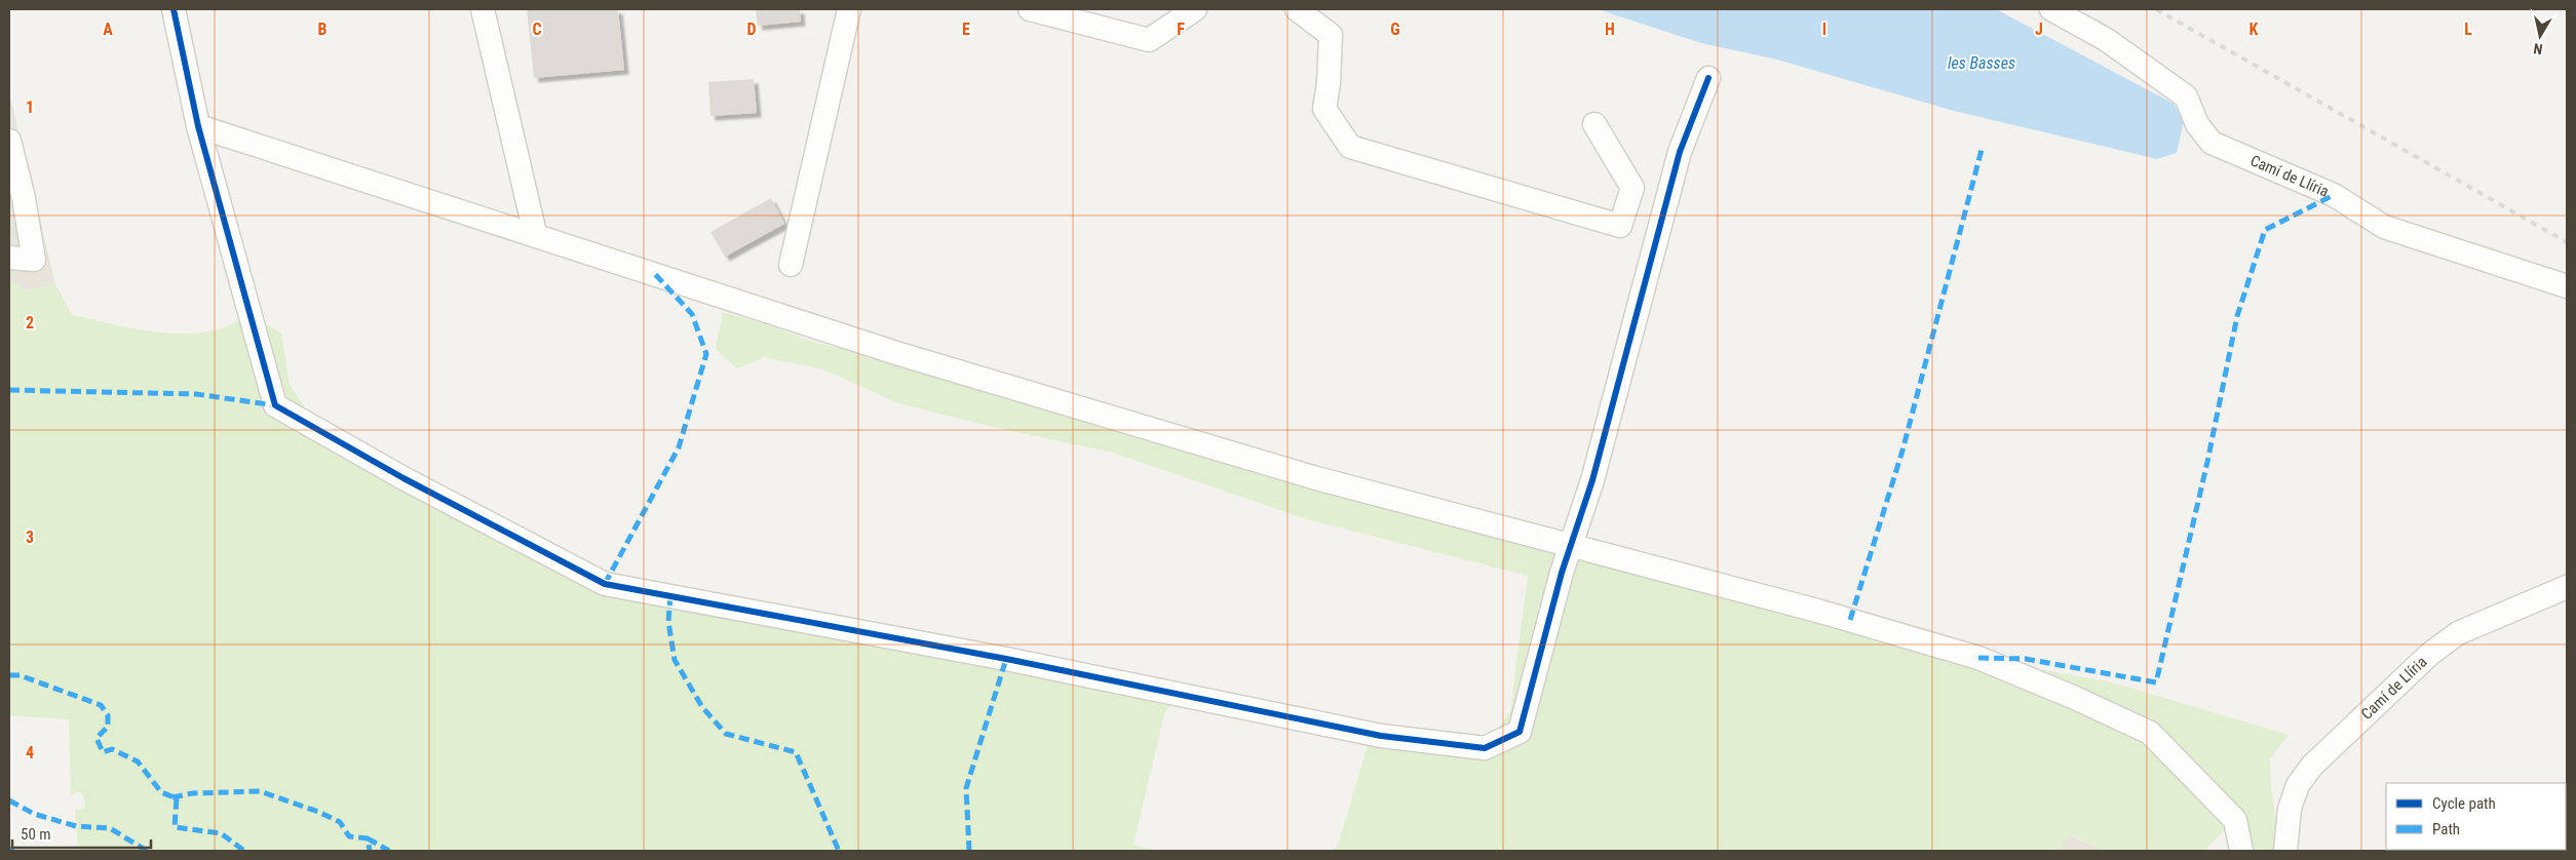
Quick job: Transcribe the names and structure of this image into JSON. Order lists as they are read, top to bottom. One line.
{"streets":{"street":["Camí de Llíria"]},"water":["les Basses"],"legend":["Cycle path","Path"],"scale_bar":"50 m","north":"bottom","grid":{"columns":["A","B","C","D","E","F","G","H","I","J","K","L"],"rows":["1","2","3","4"]}}
